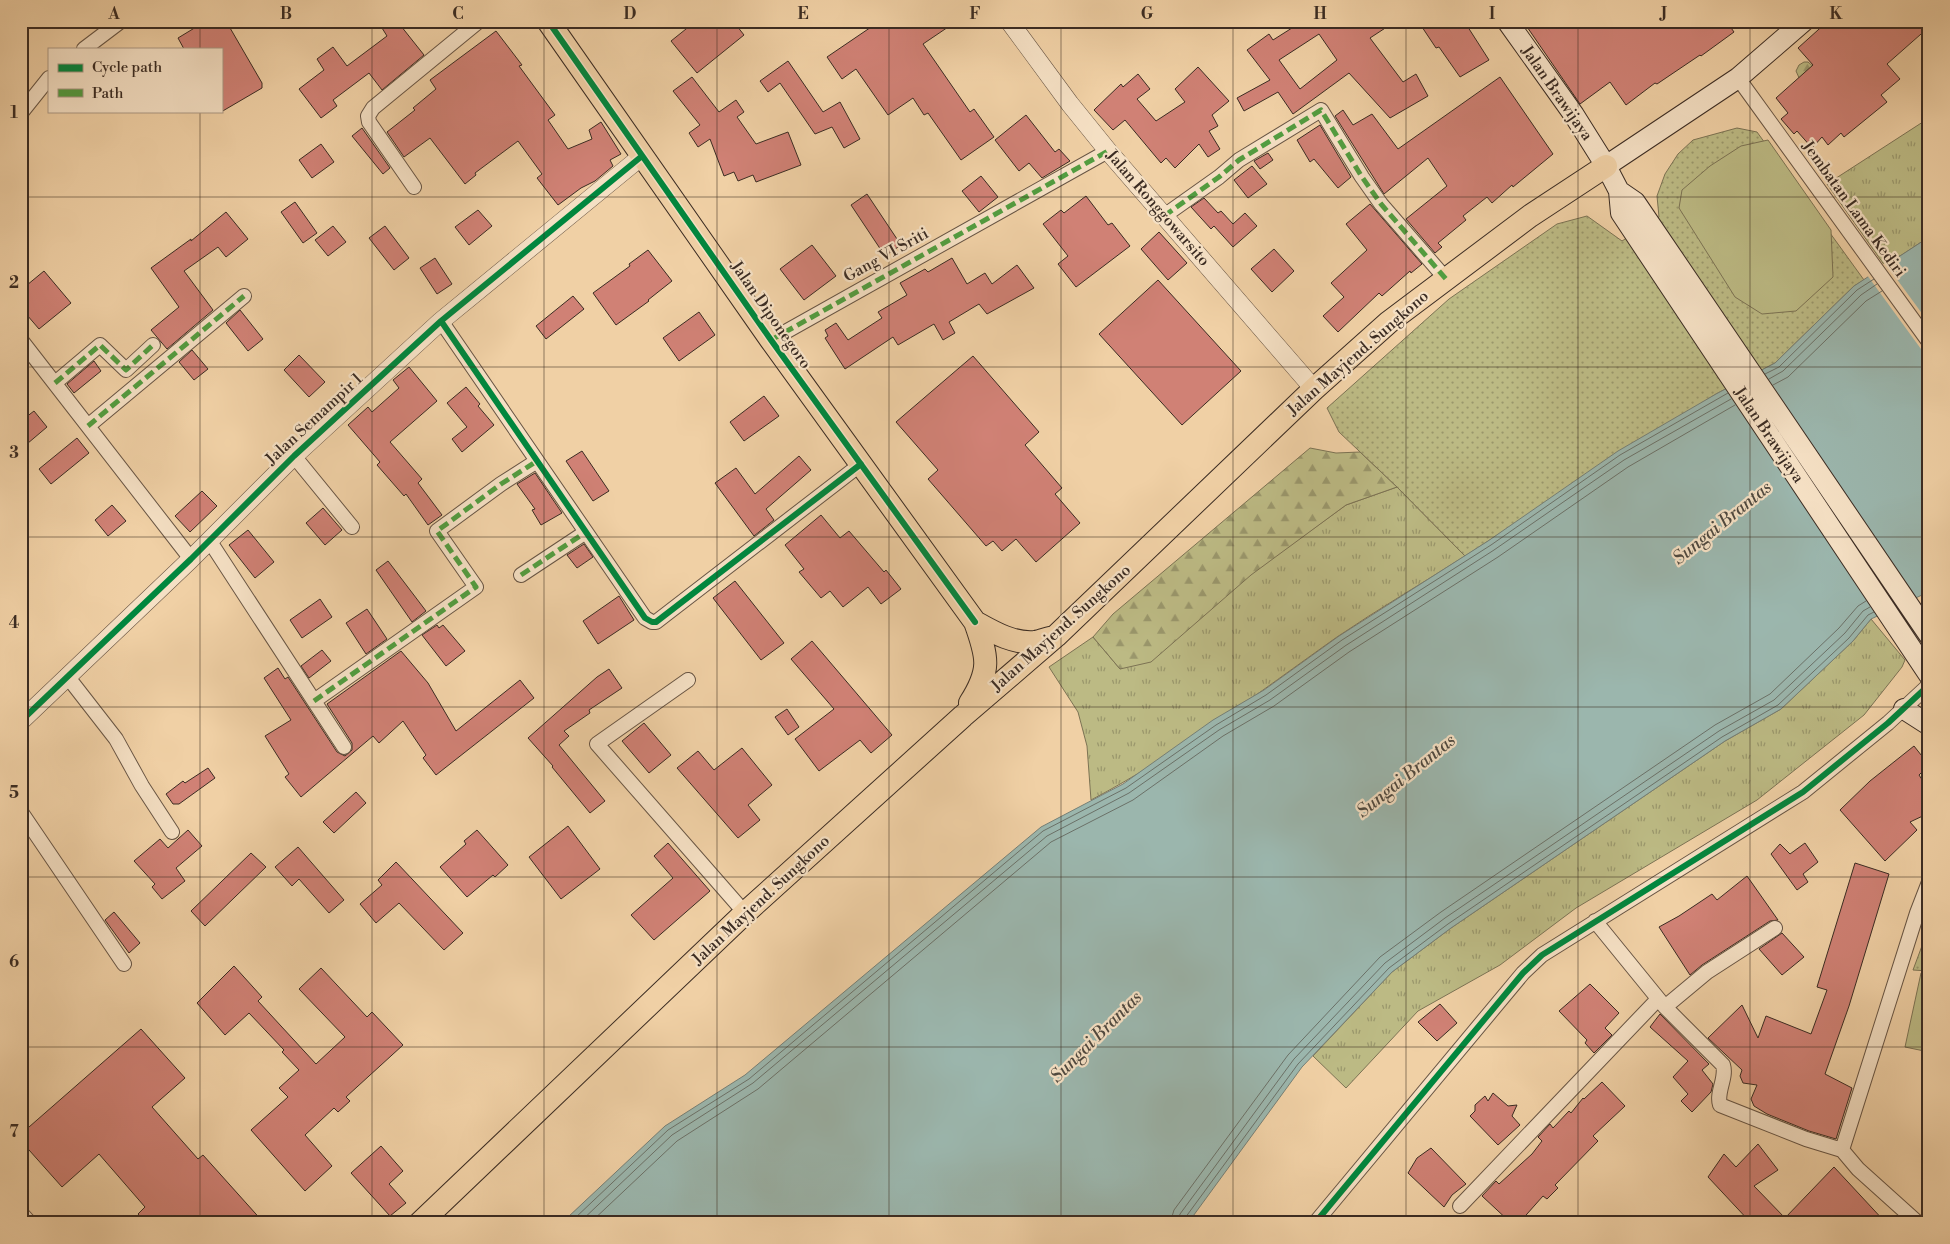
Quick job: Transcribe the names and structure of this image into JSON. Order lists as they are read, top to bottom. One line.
{"streets":{"main road":["Jalan Brawijaya","Jalan Diponegoro","Jalan Mayjend. Sungkono"],"street":["Jalan Ronggowarsito","Jembatan Lama Kediri","Gang VI Sriti","Jalan Semampir 1"]},"crossings":[["Jalan Brawijaya","Jalan Mayjend. Sungkono"],["Jalan Ronggowarsito","Gang VI Sriti"],["Jalan Ronggowarsito","Jalan Mayjend. Sungkono"],["Jembatan Lama Kediri","Jalan Mayjend. Sungkono"],["Gang VI Sriti","Jalan Diponegoro"],["Jalan Diponegoro","Jalan Mayjend. Sungkono"],["Jalan Diponegoro","Jalan Semampir 1"]],"water":["Sungai Brantas"],"legend":["Cycle path","Path"],"grid":{"columns":["A","B","C","D","E","F","G","H","I","J","K"],"rows":["1","2","3","4","5","6","7"]}}
